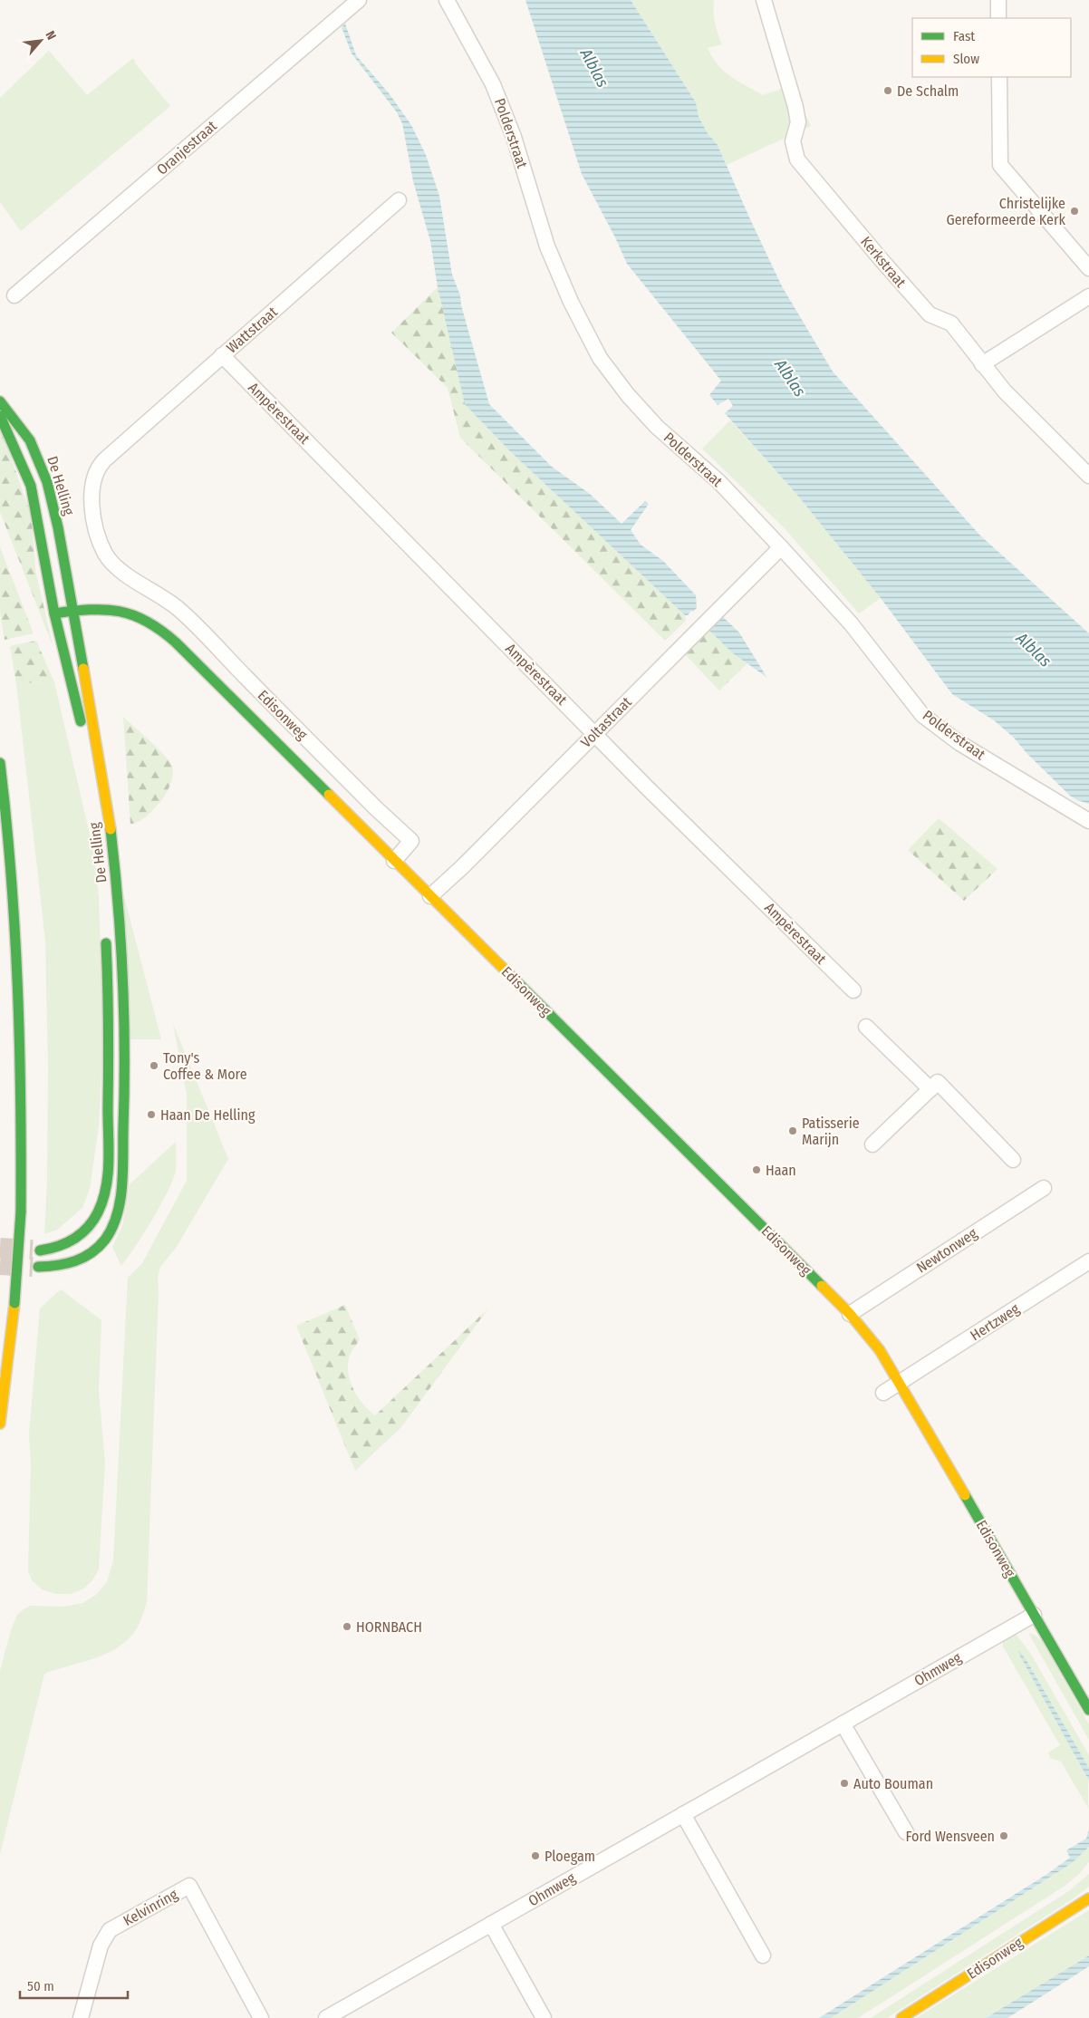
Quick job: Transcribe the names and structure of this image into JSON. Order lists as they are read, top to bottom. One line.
{"streets":{"main road":["De Helling","Edisonweg"],"street":["Polderstraat","Oranjestraat","Kerkstraat","Wattstraat","Ampèrestraat","Voltastraat","Newtonweg","Hertzweg","Ohmweg","Kelvinring"]},"crossings":[["Polderstraat","Voltastraat"],["Wattstraat","Ampèrestraat"],["Wattstraat","Edisonweg"],["Ampèrestraat","Voltastraat"],["De Helling","Edisonweg"],["Edisonweg","Voltastraat"],["Edisonweg","Newtonweg"],["Edisonweg","Hertzweg"],["Edisonweg","Ohmweg"]],"water":["Alblas"],"places":["De Schalm","Christelijke Gereformeerde Kerk","Tony's Coffee & More","Haan De Helling","Patisserie Marijn","Haan","HORNBACH","Auto Bouman","Ford Wensveen","Ploegam"],"legend":["Fast","Slow"],"scale_bar":"50 m","north":"top right"}
